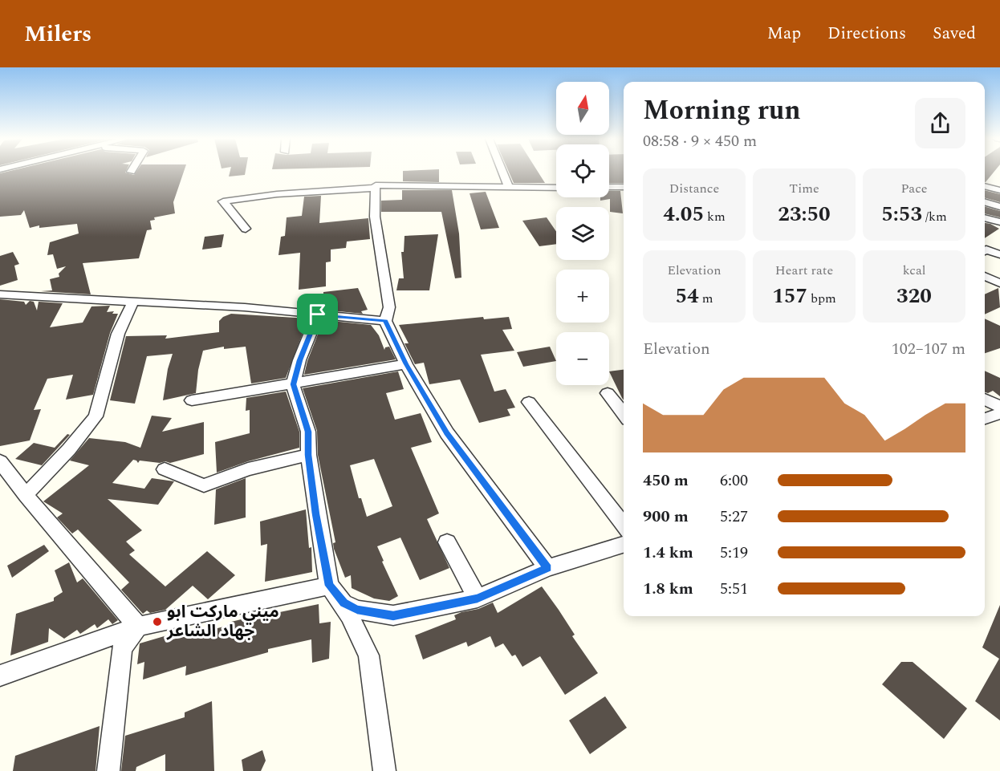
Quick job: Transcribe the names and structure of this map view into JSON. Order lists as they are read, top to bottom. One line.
{"places":["ميني ماركت ابو جهاد الشاعر"],"north":"top","page":{"header":"Milers","nav":["Map","Directions","Saved"],"map_buttons":["+","−"],"heading":["Morning run","08:58 · 9 × 450 m"],"stats":[["Distance","4.05 km"],["Time","23:50"],["Pace","5:53 /km"],["Elevation","54 m"],["Heart rate","157 bpm"],["kcal","320"]],"chart":["Elevation","102–107 m"],"list":[{"name":"450 m","note":"6:00"},{"name":"900 m","note":"5:27"},{"name":"1.4 km","note":"5:19"},{"name":"1.8 km","note":"5:51"}]}}
